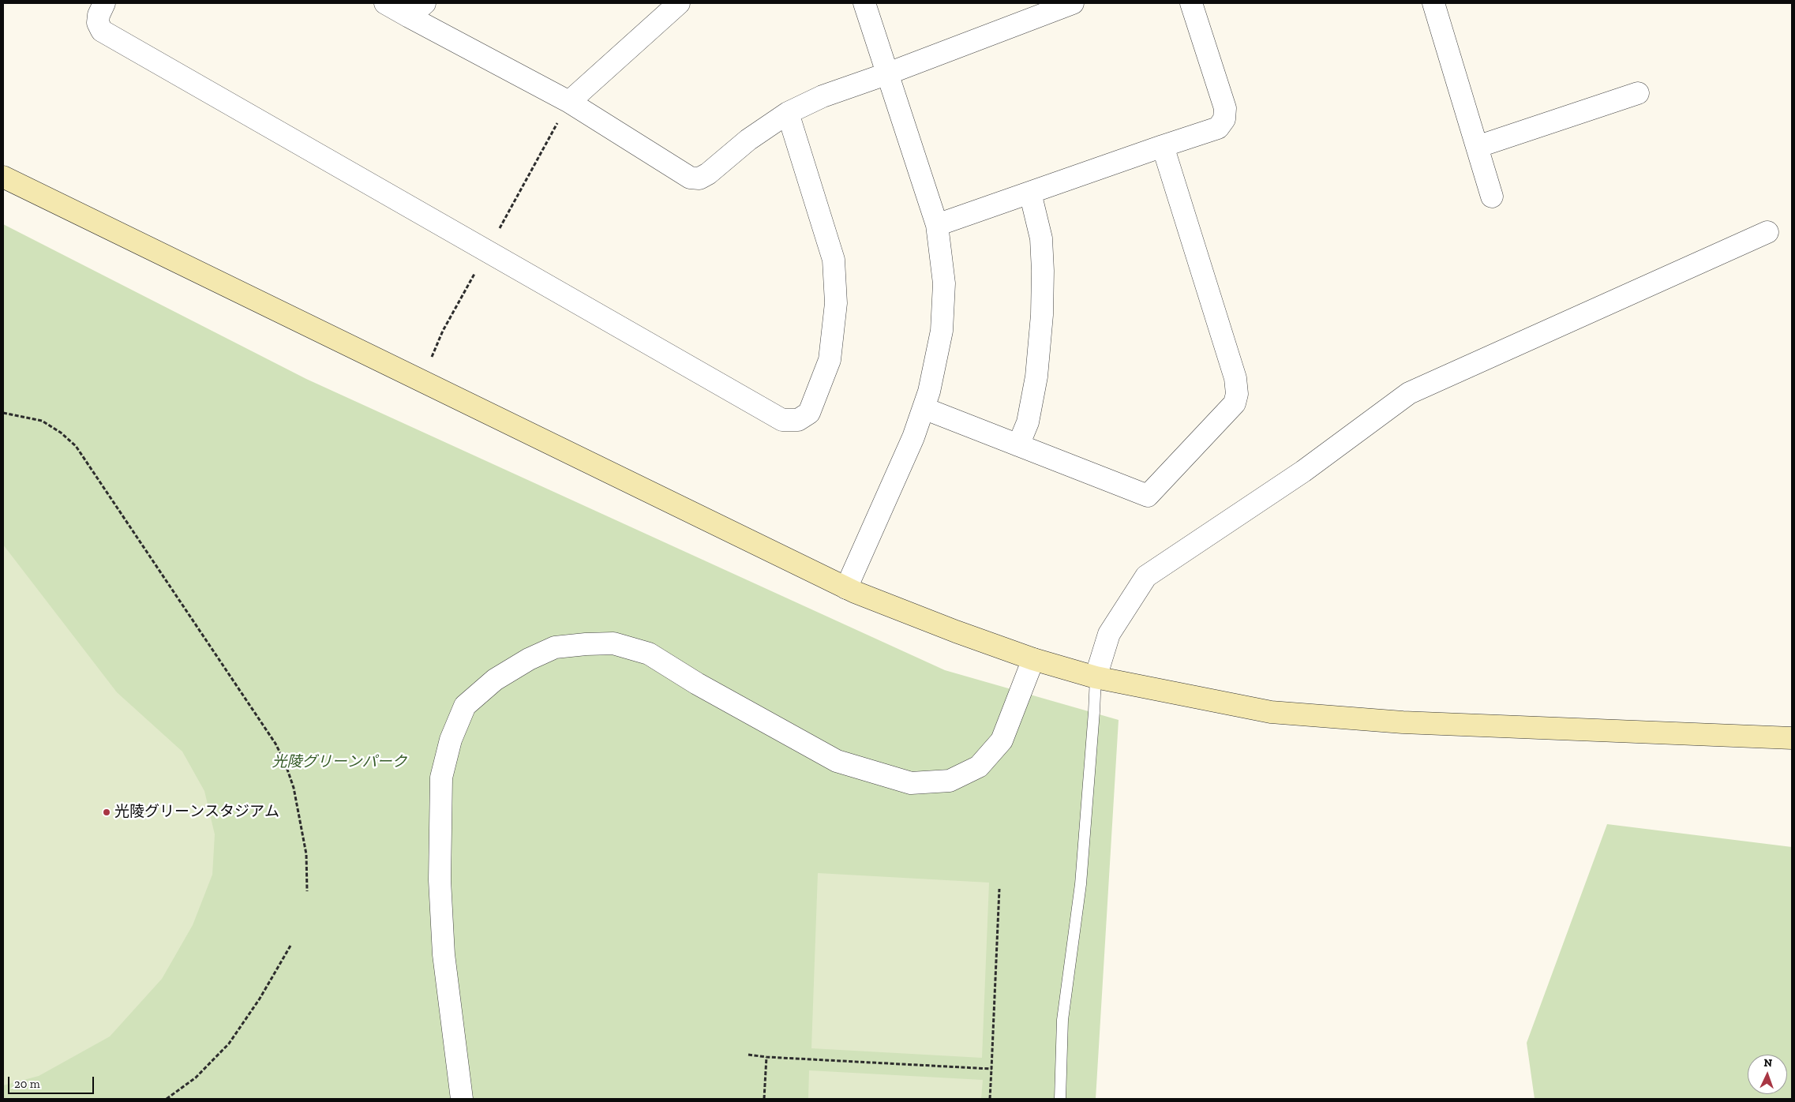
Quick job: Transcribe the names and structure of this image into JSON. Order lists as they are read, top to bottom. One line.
{"parks":["光陵グリーンパーク"],"places":["光陵グリーンスタジアム"],"scale_bar":"20 m","north":"top"}
